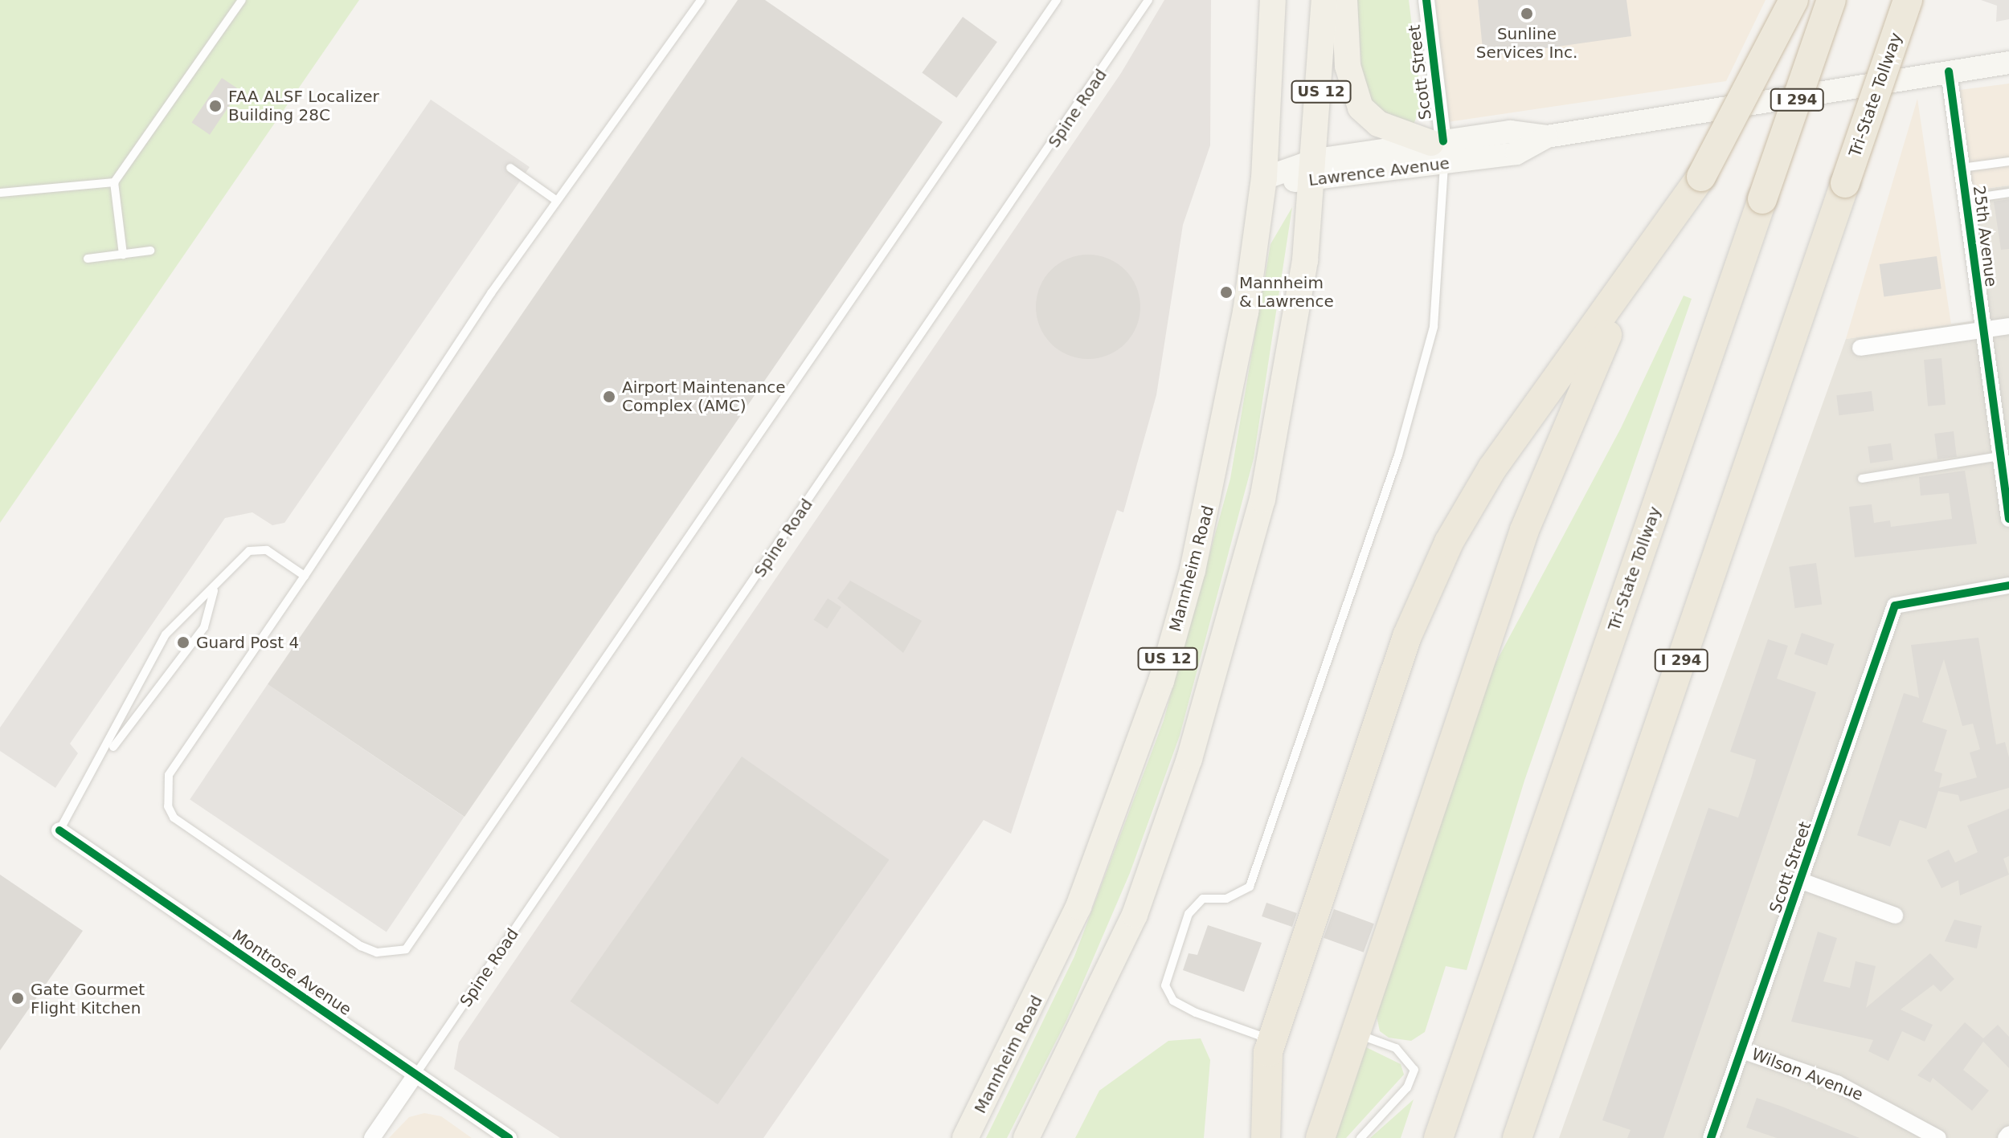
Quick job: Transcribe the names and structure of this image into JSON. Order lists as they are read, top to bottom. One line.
{"streets":{"highway":["Tri-State Tollway","I 294"],"main road":["US 12","Lawrence Avenue","Mannheim Road"],"street":["Scott Street","25th Avenue","Montrose Avenue","Wilson Avenue"],"lane":["Spine Road"]},"crossings":[["Scott Street","Lawrence Avenue"],["Scott Street","Wilson Avenue"],["US 12","Lawrence Avenue"],["Spine Road","Montrose Avenue"],["Lawrence Avenue","25th Avenue"],["Lawrence Avenue","Mannheim Road"]],"places":["Sunline Services Inc.","FAA ALSF Localizer Building 28C","Mannheim & Lawrence","Airport Maintenance Complex (AMC)","Guard Post 4","Gate Gourmet Flight Kitchen"]}
